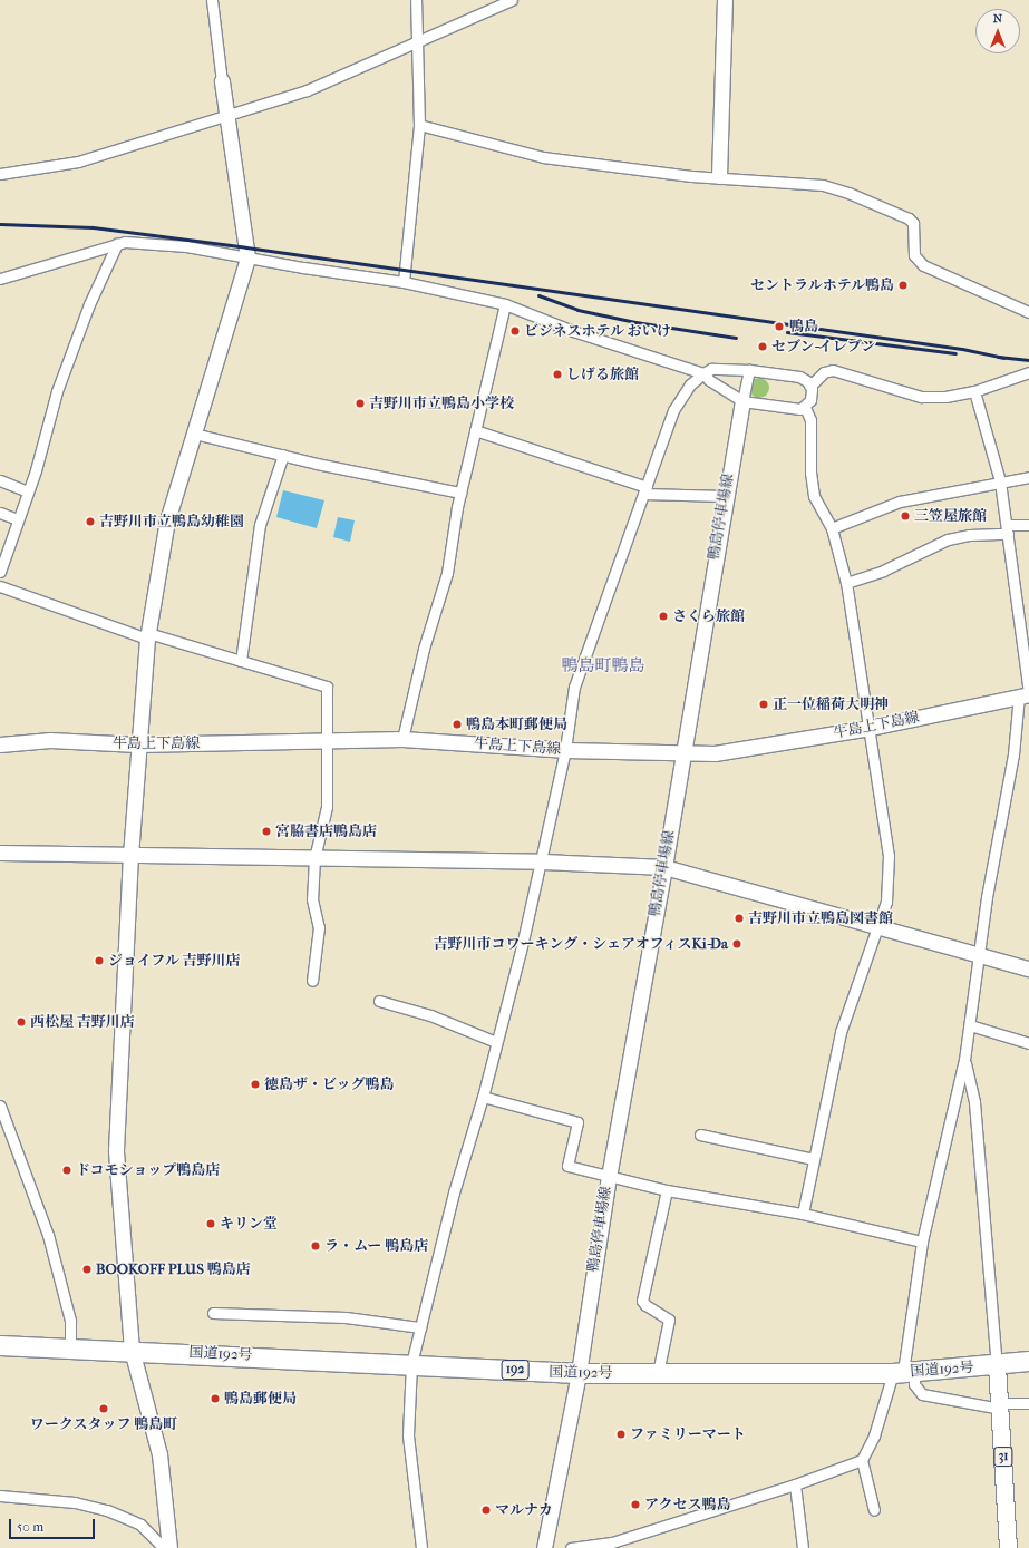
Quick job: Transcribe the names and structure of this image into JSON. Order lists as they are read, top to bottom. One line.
{"streets":{"highway":["国道192号","192"],"main road":["31"],"street":["鴨島停車場線","牛島上下島線"]},"crossings":[["鴨島停車場線","牛島上下島線"],["鴨島停車場線","国道192号"],["国道192号","31"]],"districts":["鴨島町鴨島"],"places":["セントラルホテル鴨島","鴨島","ビジネスホテル おいけ","セブン-イレブン","しげる旅館","吉野川市立鴨島小学校","三笠屋旅館","吉野川市立鴨島幼稚園","さくら旅館","正一位稲荷大明神","鴨島本町郵便局","宮脇書店鴨島店","吉野川市立鴨島図書館","吉野川市コワーキング・シェアオフィスKi-Da","ジョイフル 吉野川店","西松屋 吉野川店","徳島ザ・ビッグ鴨島","ドコモショップ鴨島店","キリン堂","ラ・ムー 鴨島店","BOOKOFF PLUS 鴨島店","鴨島郵便局","ワークスタッフ 鴨島町","ファミリーマート","アクセス鴨島","マルナカ"],"scale_bar":"50 m","north":"top"}
